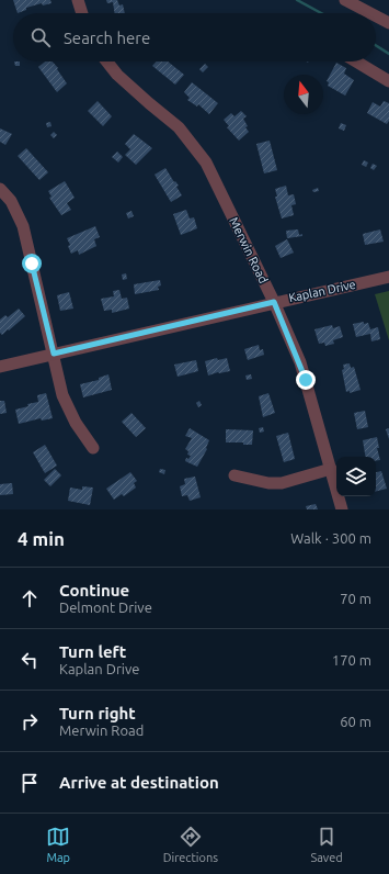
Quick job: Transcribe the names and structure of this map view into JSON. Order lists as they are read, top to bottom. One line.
{"streets":{"street":["Merwin Road","Kaplan Drive"]},"crossings":[["Merwin Road","Kaplan Drive"]],"north":"top","page":{"search":"Search here","heading":["4 min","Walk · 300 m"],"list":[["Continue","Delmont Drive","70 m"],["Turn left","Kaplan Drive","170 m"],["Turn right","Merwin Road","60 m"],"Arrive at destination"],"nav":["Map","Directions","Saved"]}}
